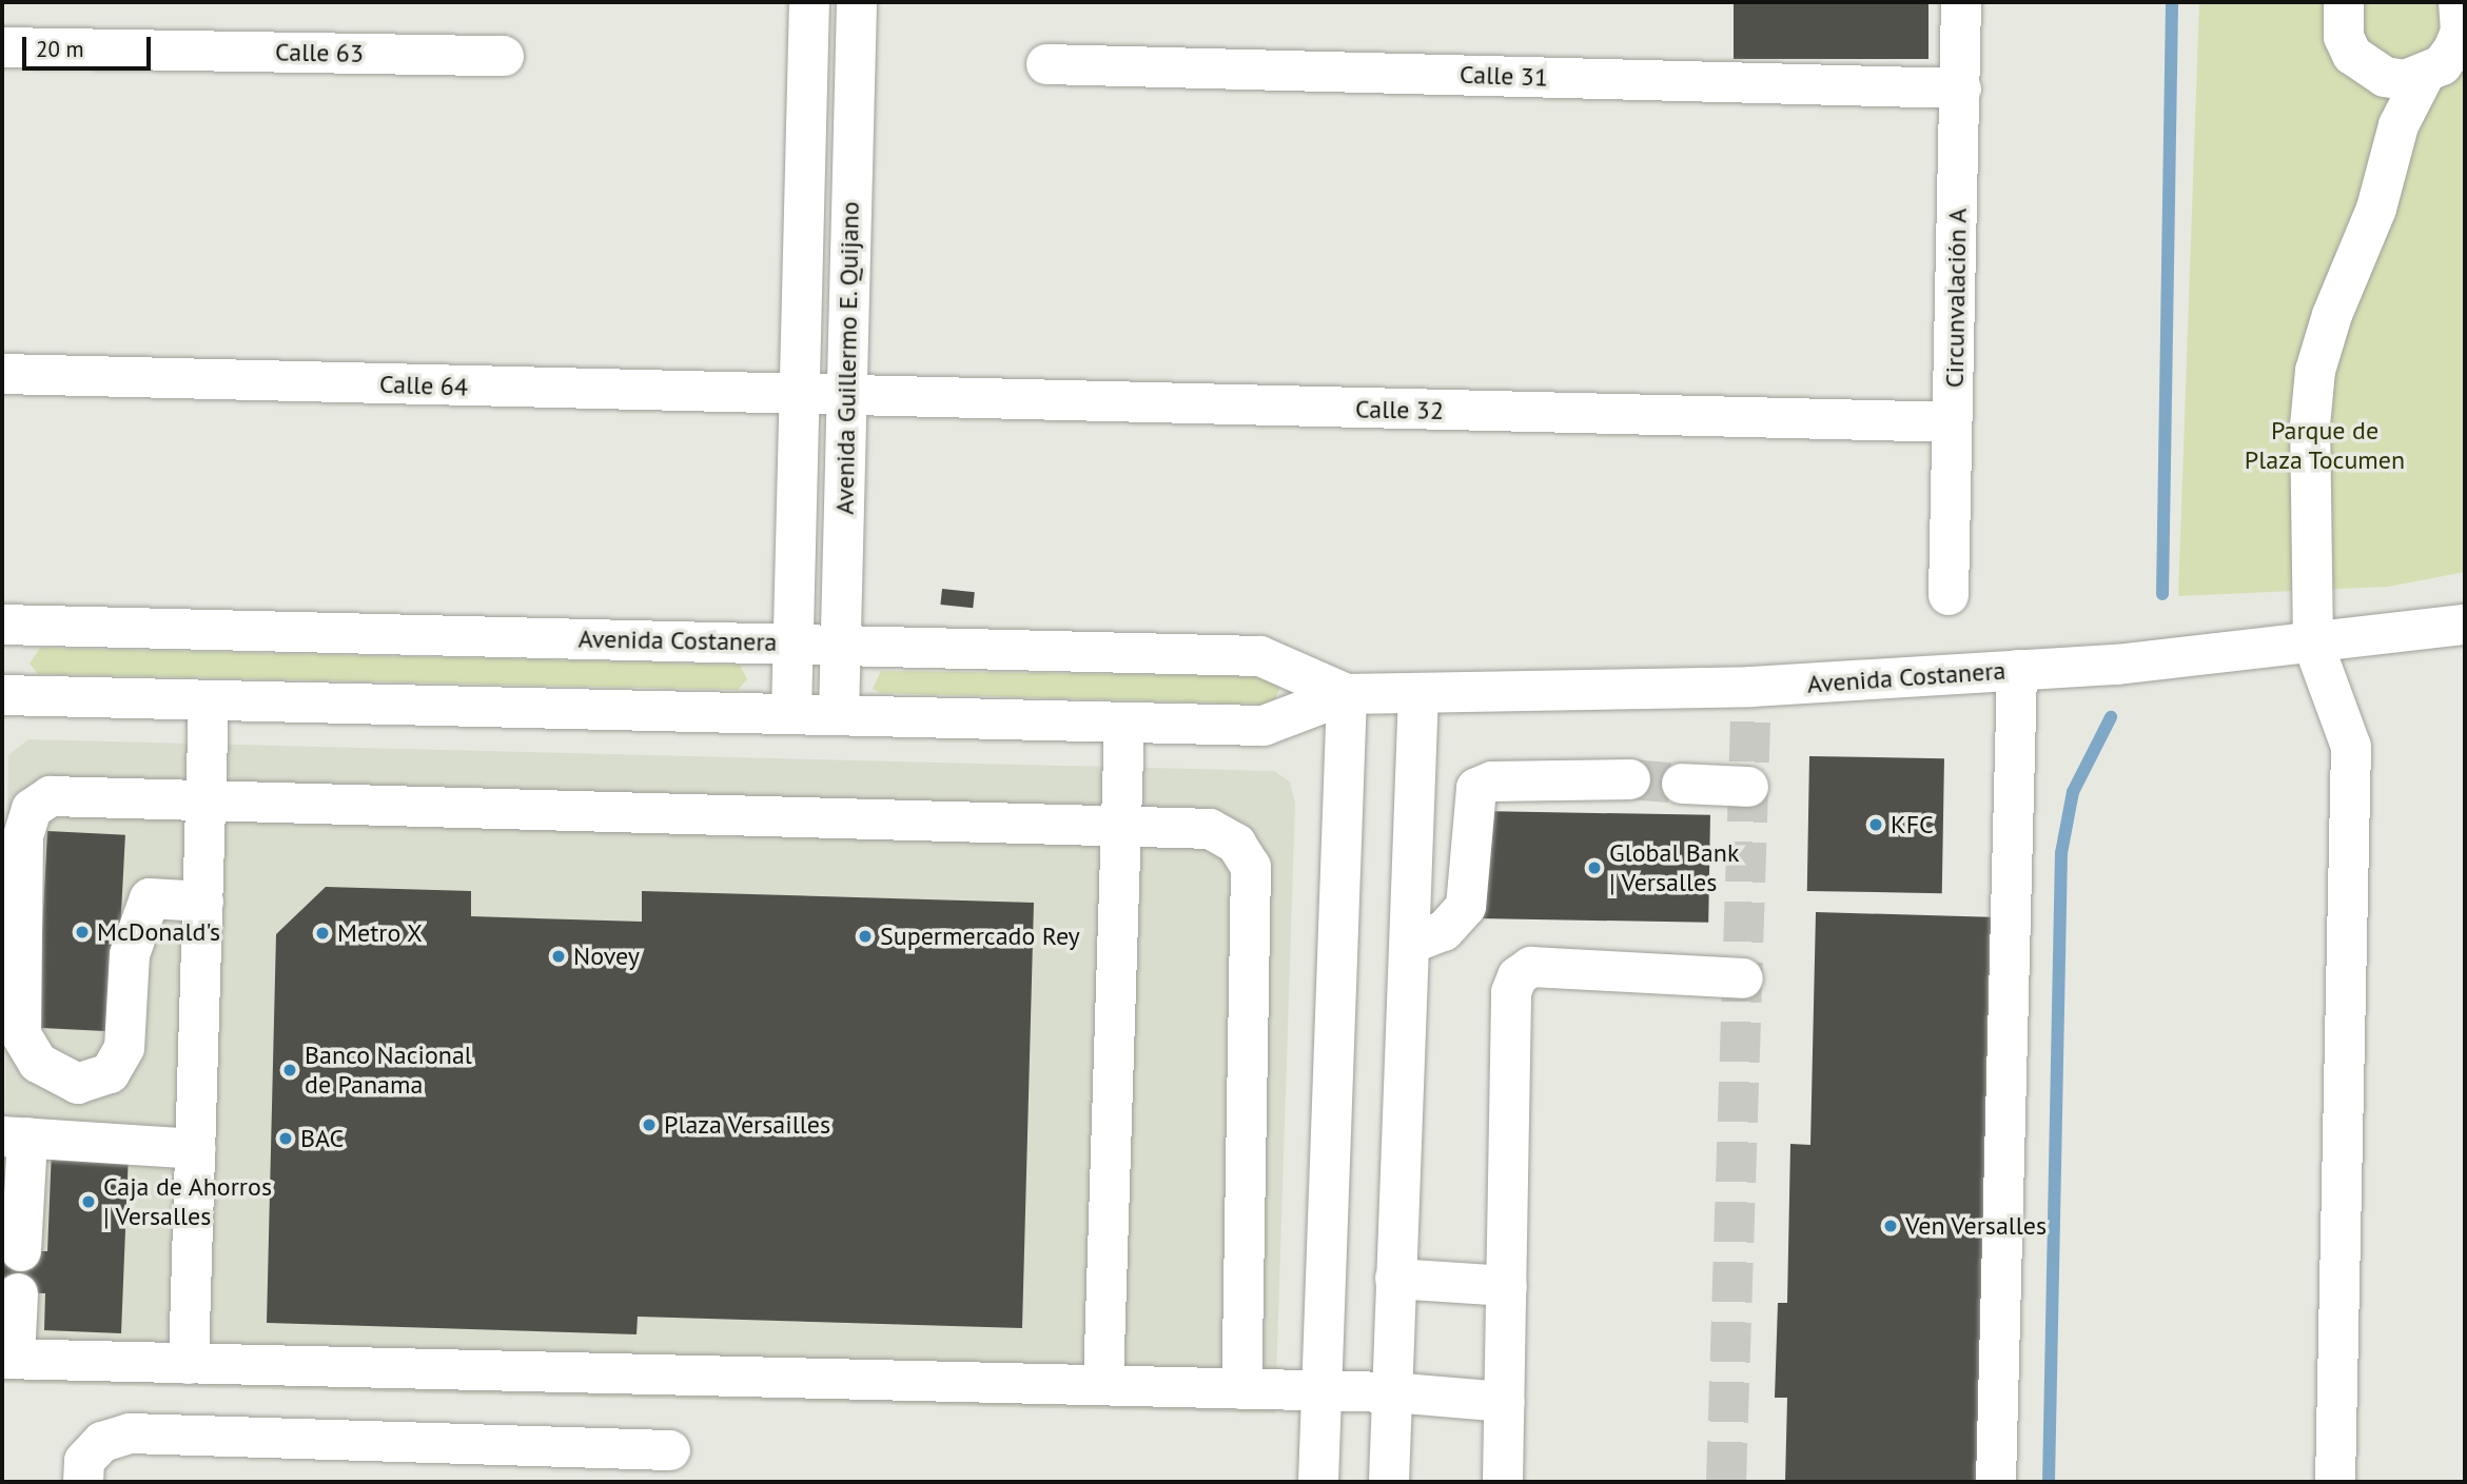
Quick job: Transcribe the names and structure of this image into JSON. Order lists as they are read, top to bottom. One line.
{"streets":{"street":["Calle 63","Calle 31","Circunvalación A","Avenida Guillermo E. Quijano","Calle 64","Calle 32","Avenida Costanera"]},"crossings":[["Calle 31","Circunvalación A"],["Circunvalación A","Calle 32"],["Avenida Guillermo E. Quijano","Calle 64"],["Avenida Guillermo E. Quijano","Calle 32"],["Avenida Guillermo E. Quijano","Avenida Costanera"],["Calle 64","Calle 32"]],"parks":["Parque de Plaza Tocumen"],"places":["KFC","Global Bank | Versalles","McDonald's","Metro X","Supermercado Rey","Novey","Banco Nacional de Panama","Plaza Versailles","BAC","Caja de Ahorros | Versalles","Ven Versalles"],"scale_bar":"20 m"}
